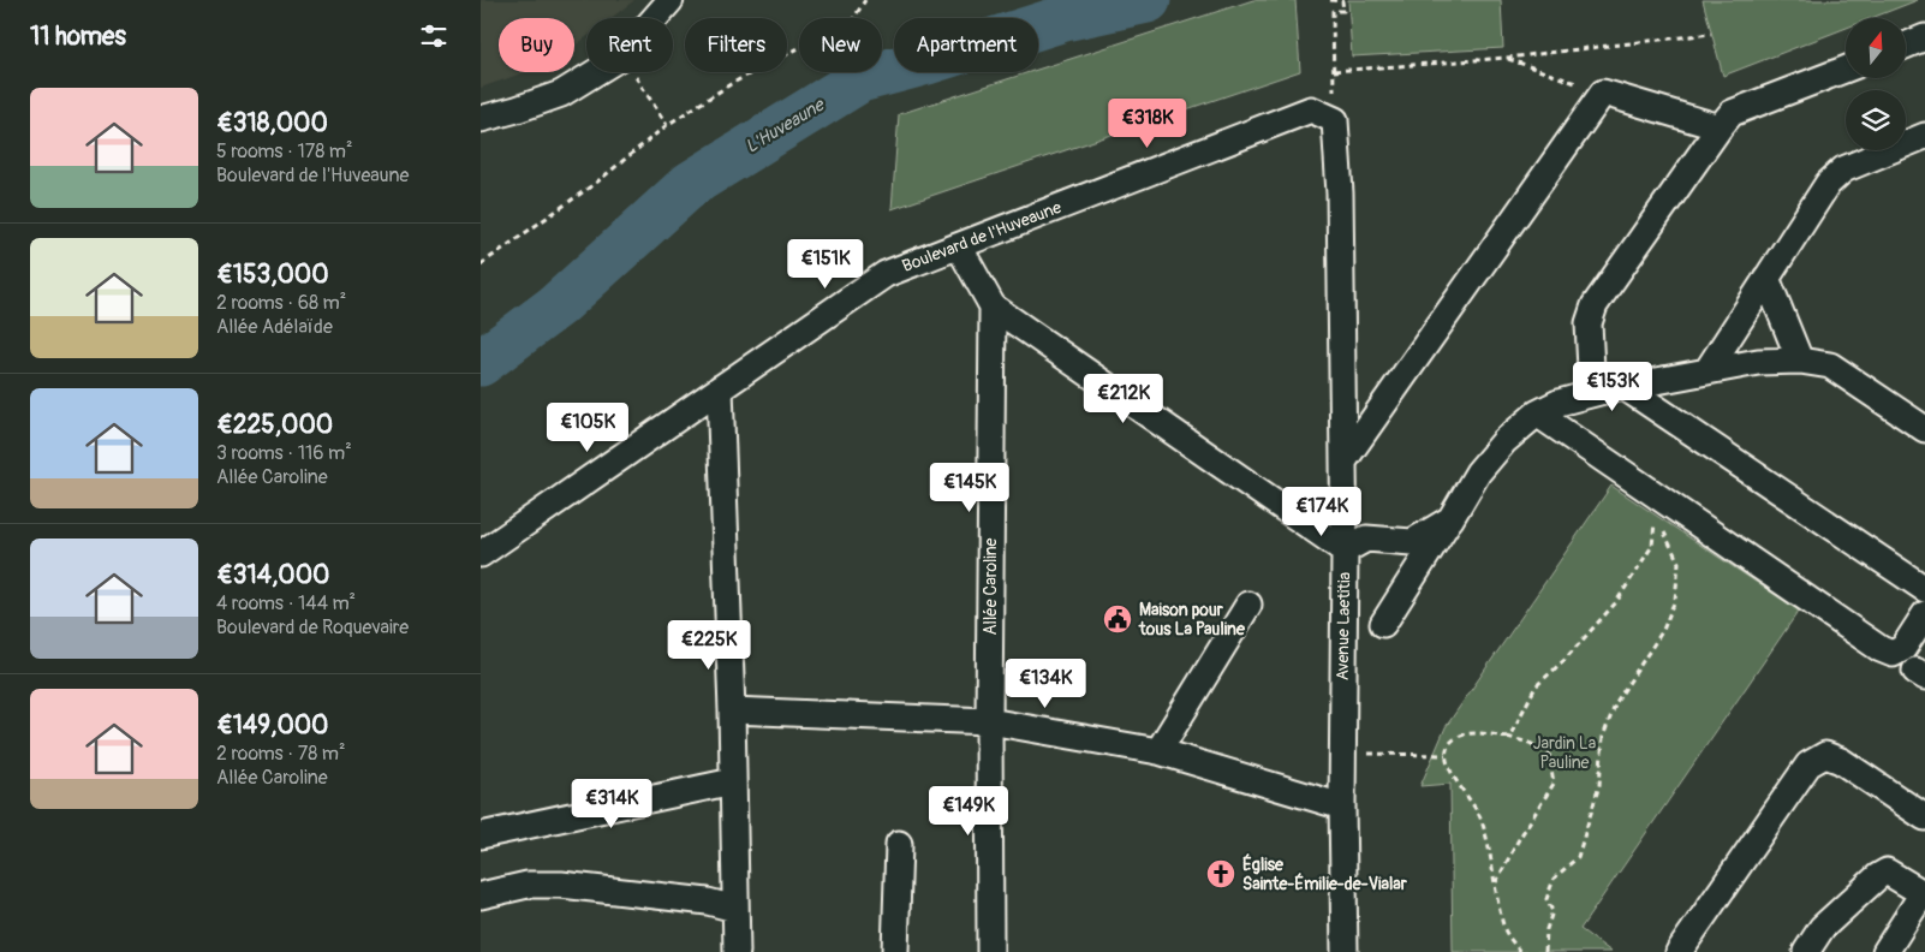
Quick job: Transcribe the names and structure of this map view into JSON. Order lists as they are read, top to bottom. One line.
{"streets":{"street":["Boulevard de l'Huveaune","Allée Caroline","Avenue Laetitia"]},"crossings":[["Boulevard de l'Huveaune","Allée Caroline"],["Boulevard de l'Huveaune","Avenue Laetitia"],["Allée Caroline","Avenue Laetitia"]],"water":["L'Huveaune"],"parks":["Jardin La Pauline"],"places":{"public building":["Maison pour tous La Pauline"],"church":["Église Sainte-Émilie-de-Vialar"]},"north":"top","page":{"heading":"11 homes","chip":["Buy","Rent","Filters","New","Apartment"],"list":[{"name":"€318,000","note":"5 rooms · 178 m² · Boulevard de l'Huveaune"},{"name":"€153,000","note":"2 rooms · 68 m² · Allée Adélaïde"},{"name":"€225,000","note":"3 rooms · 116 m² · Allée Caroline"},{"name":"€314,000","note":"4 rooms · 144 m² · Boulevard de Roquevaire"},{"name":"€149,000","note":"2 rooms · 78 m² · Allée Caroline"}],"price":["€318K","€151K","€153K","€212K","€105K","€145K","€174K","€225K","€134K","€314K","€149K"]}}
